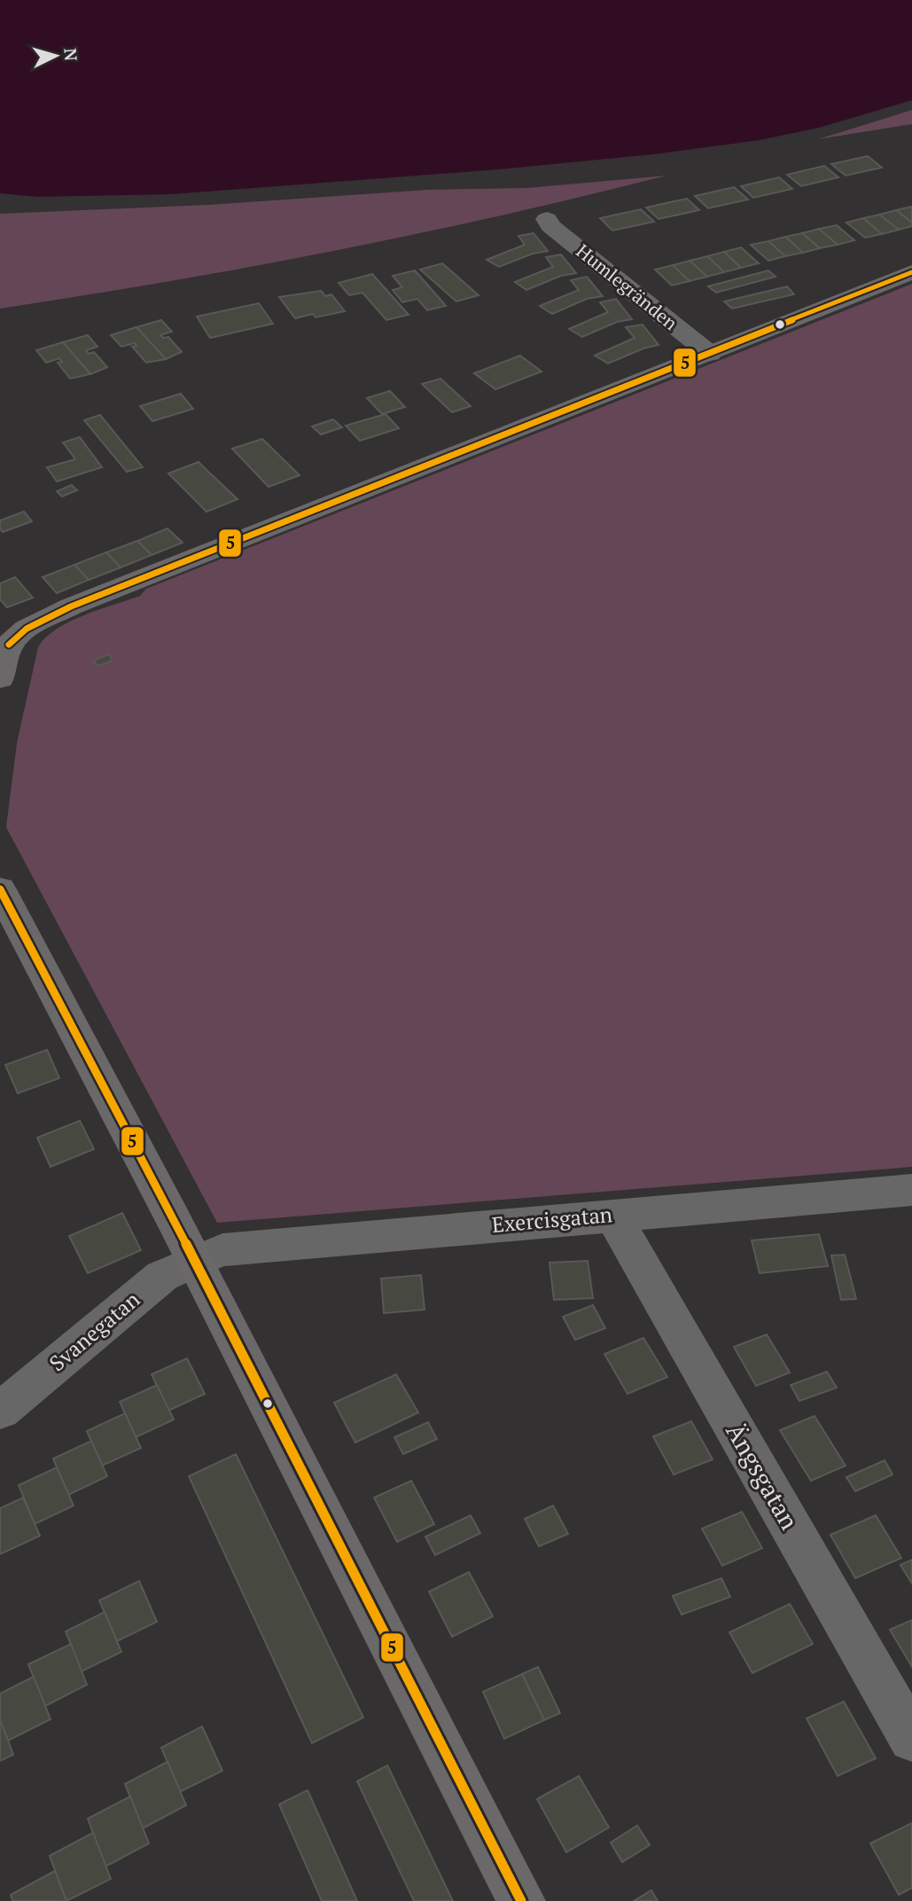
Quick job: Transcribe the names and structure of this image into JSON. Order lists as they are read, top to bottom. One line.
{"streets":{"street":["Humlegränden","Exercisgatan","Svanegatan","Ängsgatan"]},"crossings":[["Exercisgatan","Svanegatan"],["Exercisgatan","Ängsgatan"]],"lines":["transit line 5"],"north":"right"}
